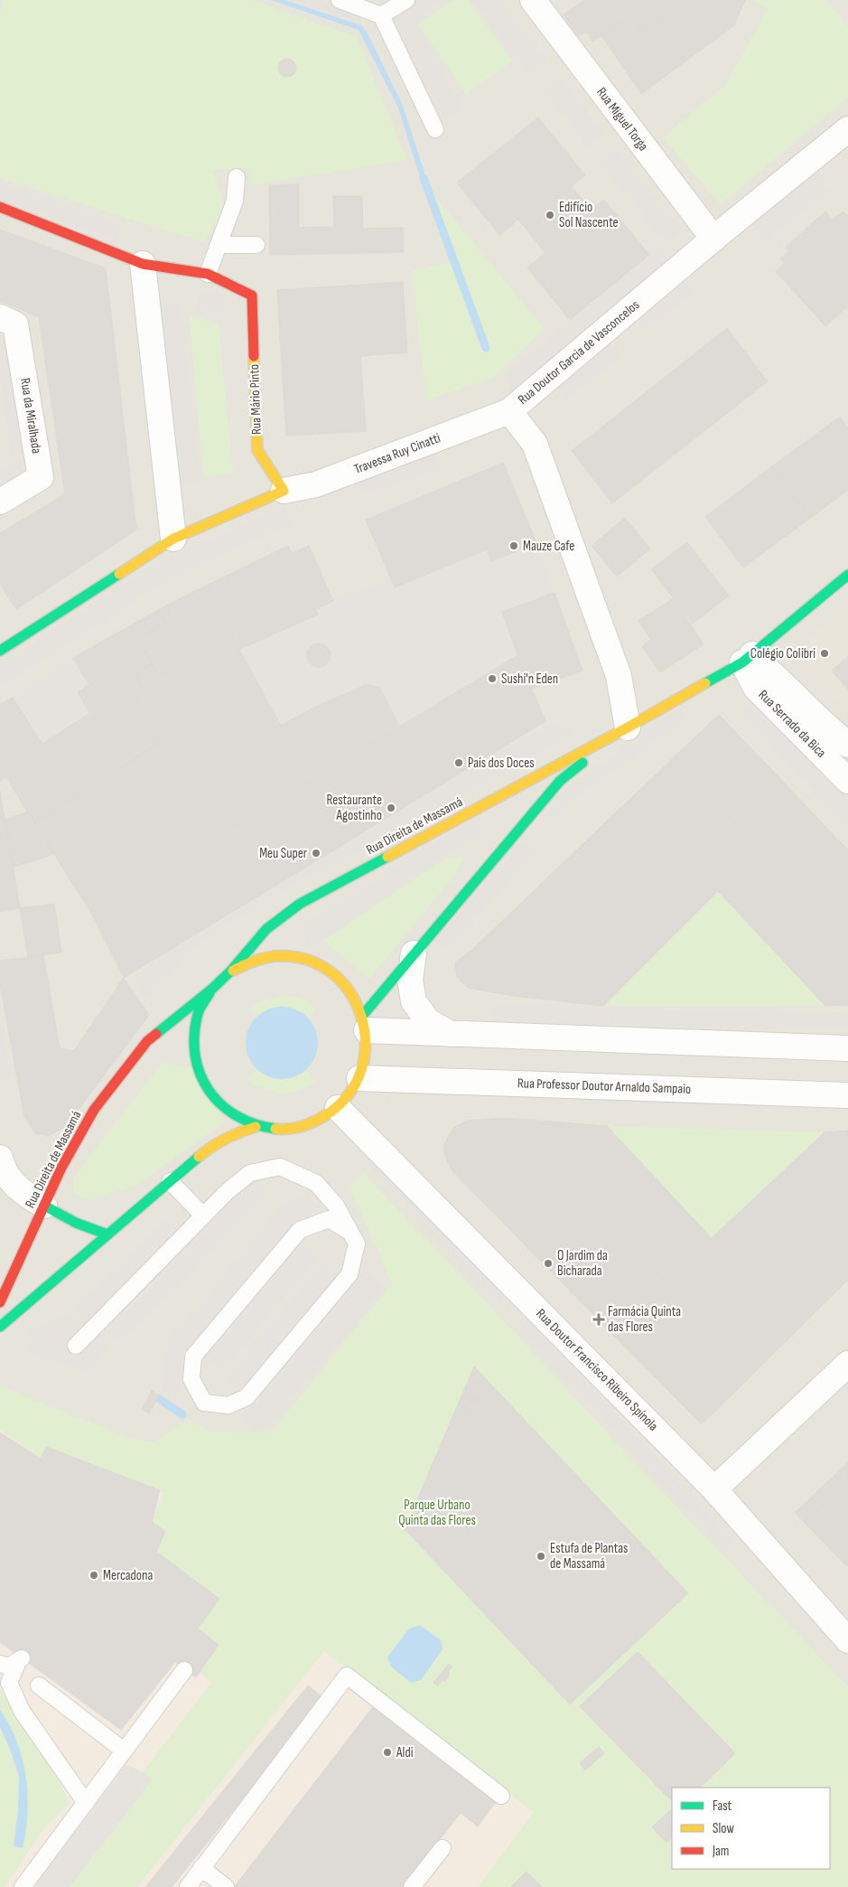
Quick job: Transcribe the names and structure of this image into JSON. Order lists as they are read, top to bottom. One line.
{"streets":{"main road":["Rua Mário Pinto","Rua Direita de Massamá"],"street":["Rua Miguel Torga","Rua Doutor Garcia de Vasconcelos","Rua da Miralhada","Travessa Ruy Cinatti","Rua Serrado da Bica","Rua Professor Doutor Arnaldo Sampaio","Rua Doutor Francisco Ribeiro Spínola"]},"crossings":[["Rua Miguel Torga","Rua Doutor Garcia de Vasconcelos"],["Rua Doutor Garcia de Vasconcelos","Travessa Ruy Cinatti"],["Rua Doutor Garcia de Vasconcelos","Rua Direita de Massamá"],["Rua Mário Pinto","Travessa Ruy Cinatti"],["Rua Serrado da Bica","Rua Direita de Massamá"],["Rua Direita de Massamá","Rua Professor Doutor Arnaldo Sampaio"],["Rua Direita de Massamá","Rua Doutor Francisco Ribeiro Spínola"]],"parks":["Parque Urbano Quinta das Flores"],"places":{"other":["Edifício Sol Nascente","Mauze Cafe","Colégio Colibri","Sushi'n Eden","País dos Doces","Restaurante Agostinho","Meu Super","O Jardim da Bicharada","Estufa de Plantas de Massamá","Mercadona","Aldi"],"health":["Farmácia Quinta das Flores"]},"legend":["Fast","Slow","Jam"]}
